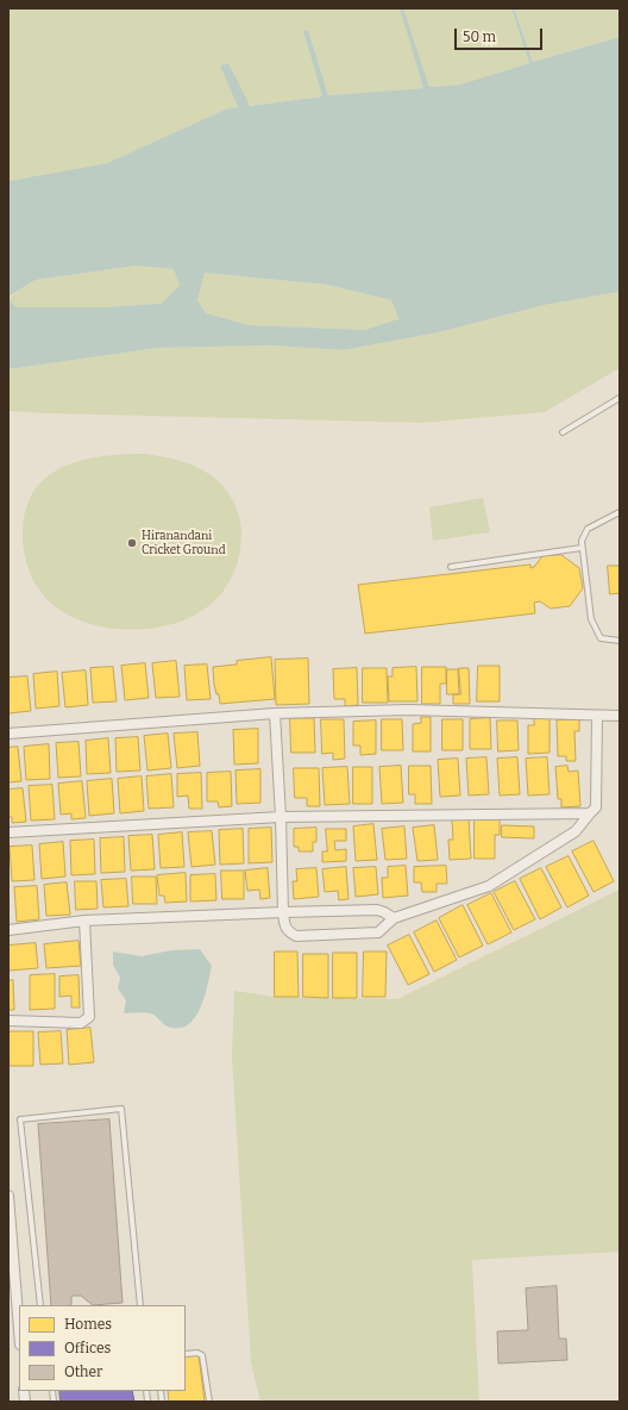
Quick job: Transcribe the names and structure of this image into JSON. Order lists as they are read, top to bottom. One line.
{"places":["Hiranandani Cricket Ground"],"legend":["Homes","Offices","Other"],"scale_bar":"50 m"}
